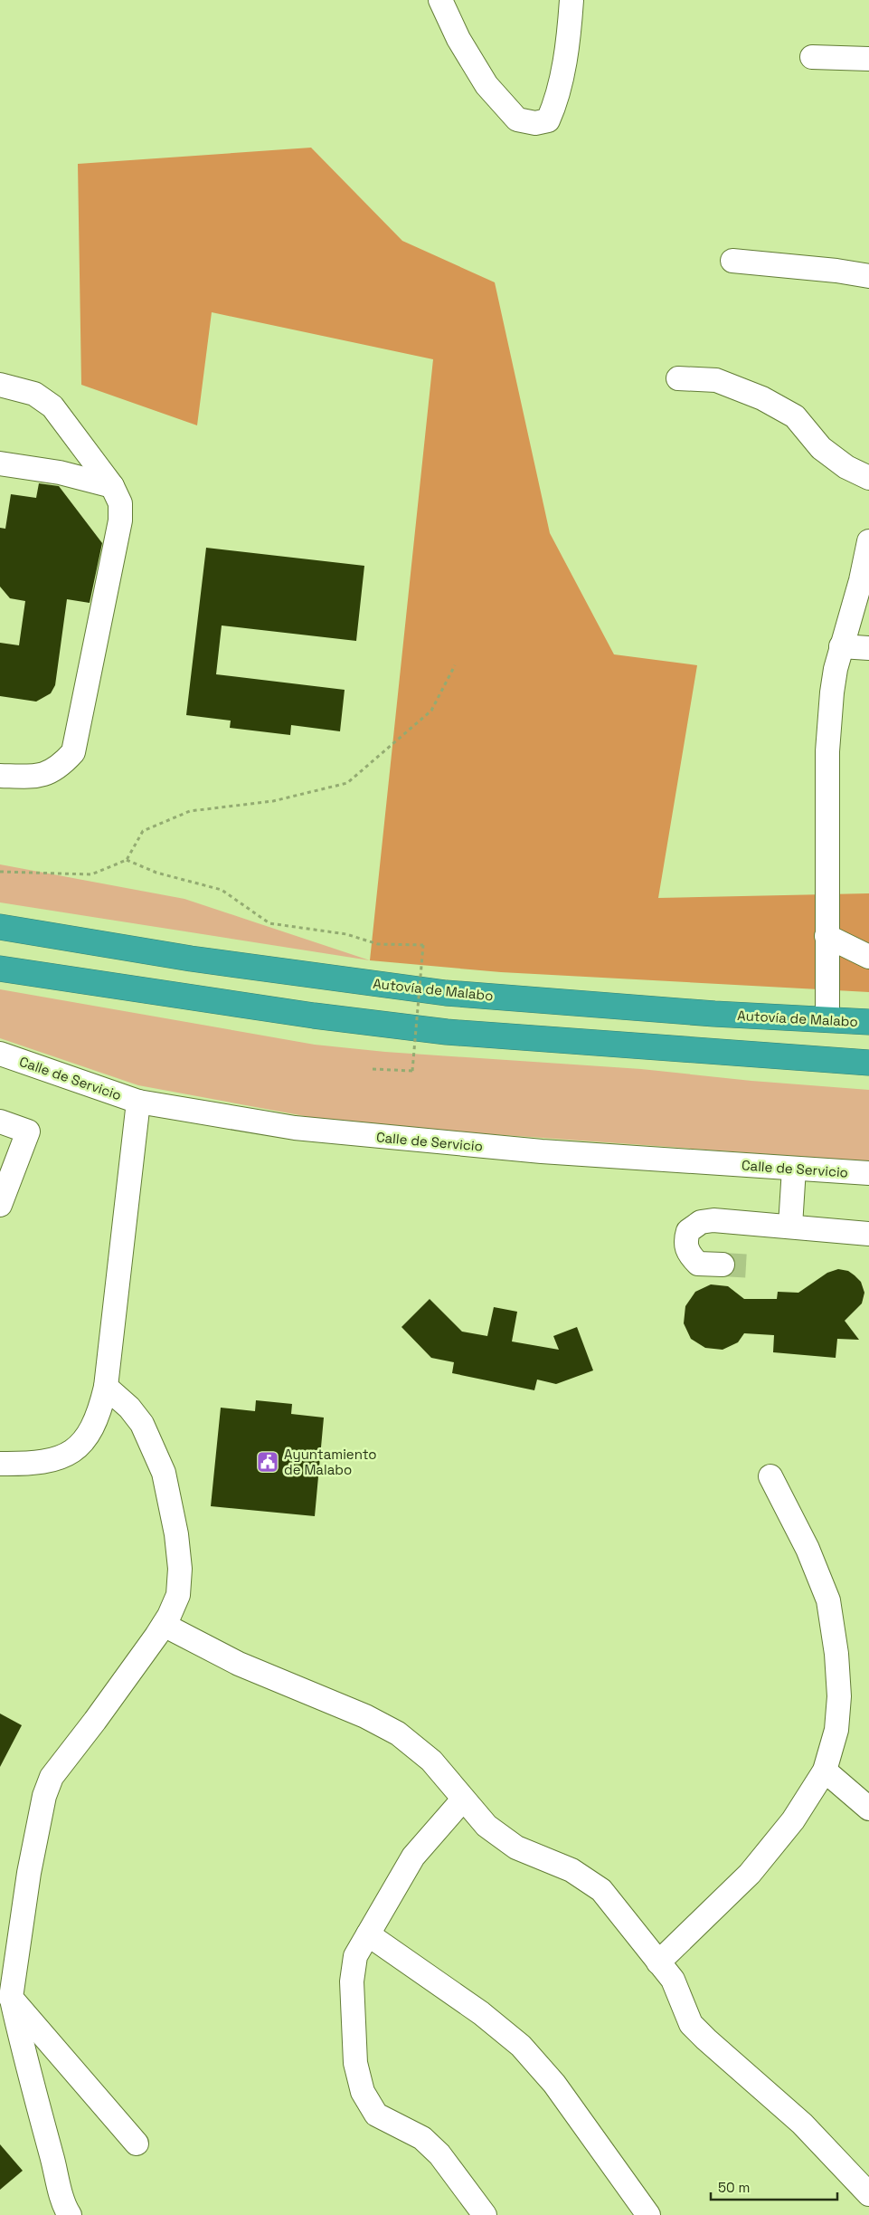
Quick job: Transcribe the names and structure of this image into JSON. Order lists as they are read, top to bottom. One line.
{"streets":{"highway":["Autovía de Malabo"],"street":["Calle de Servicio"]},"places":{"public building":["Ayuntamiento de Malabo"]},"scale_bar":"50 m"}
